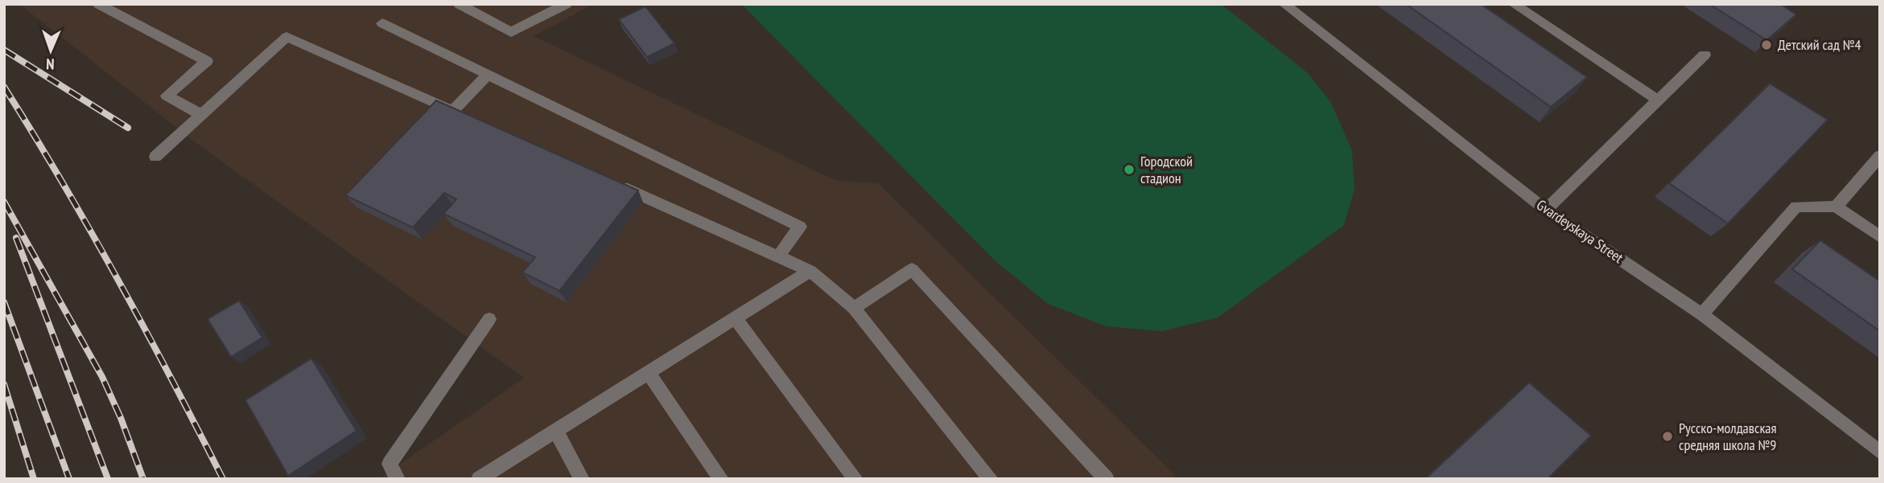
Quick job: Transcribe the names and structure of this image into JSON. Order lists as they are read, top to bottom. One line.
{"streets":{"street":["Gvardeyskaya Street"]},"places":["Детский сад №4","Городской стадион","Русско-молдавская средняя школа №9"],"north":"bottom"}
